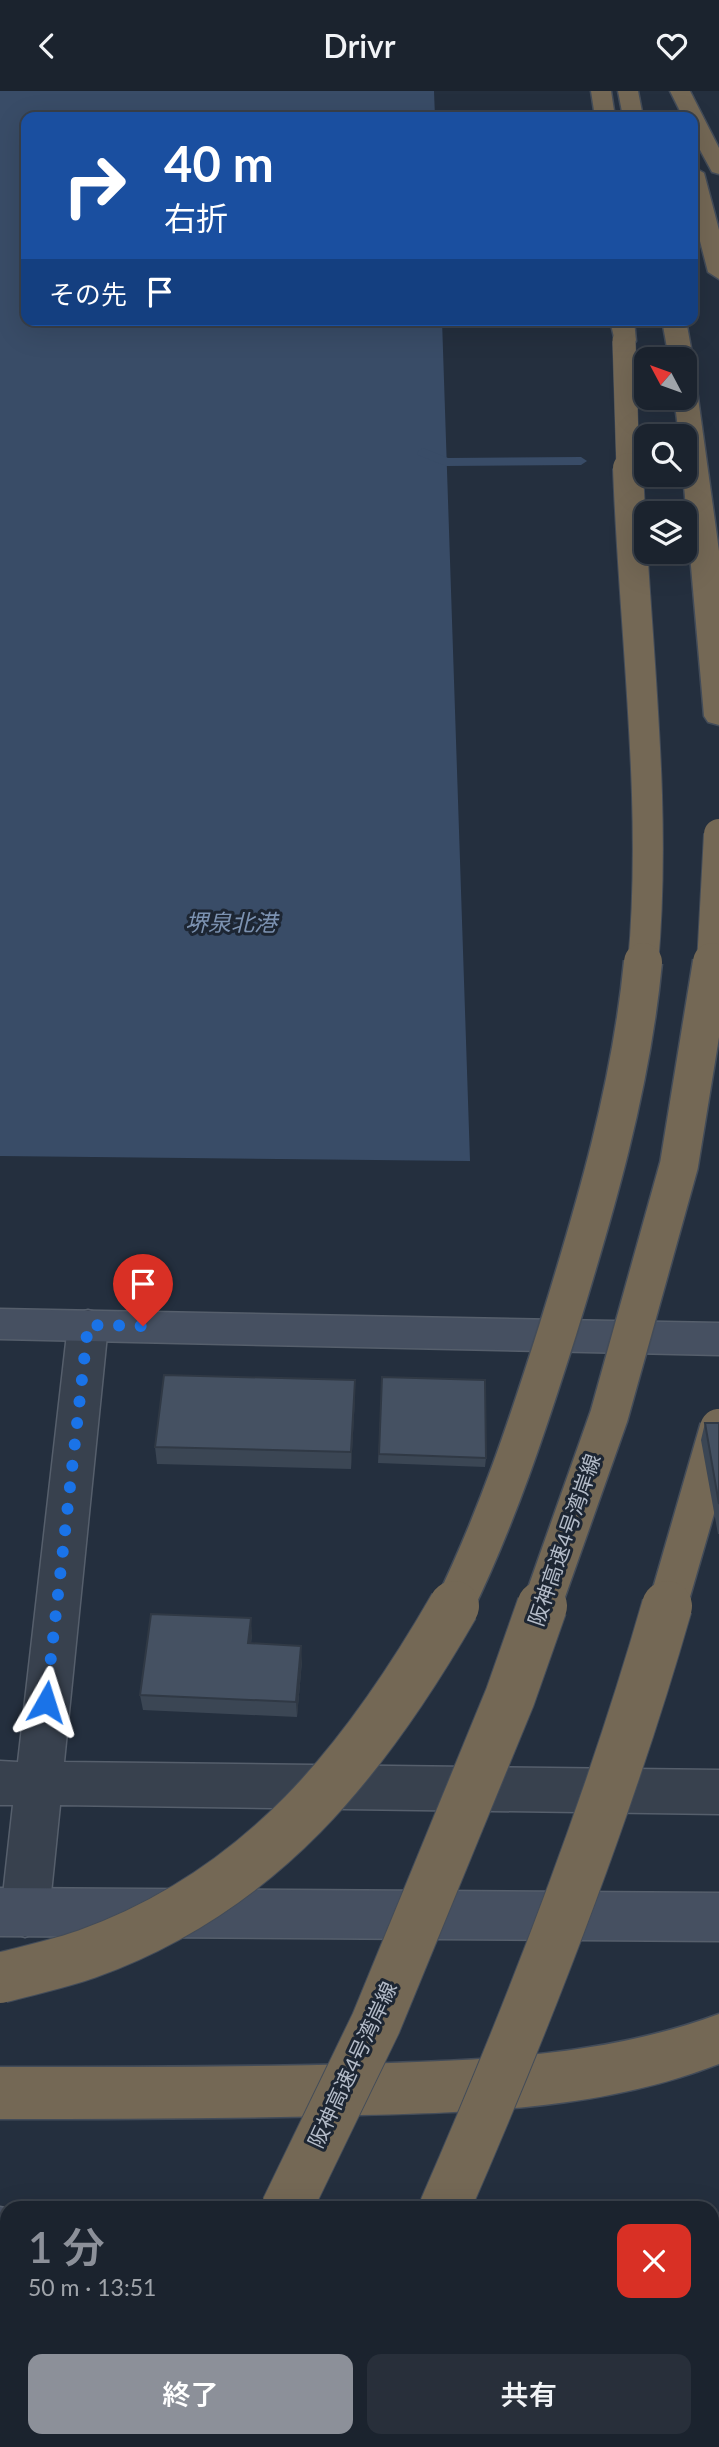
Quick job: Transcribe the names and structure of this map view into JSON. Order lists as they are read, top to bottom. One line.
{"streets":{"highway":["阪神高速4号湾岸線"]},"water":["堺泉北港"],"north":"top left","page":{"header":"Drivr","turn":["40 m","右折"],"then":"その先","heading":["1 分","50 m · 13:51"],"buttons":["終了","共有"]}}
